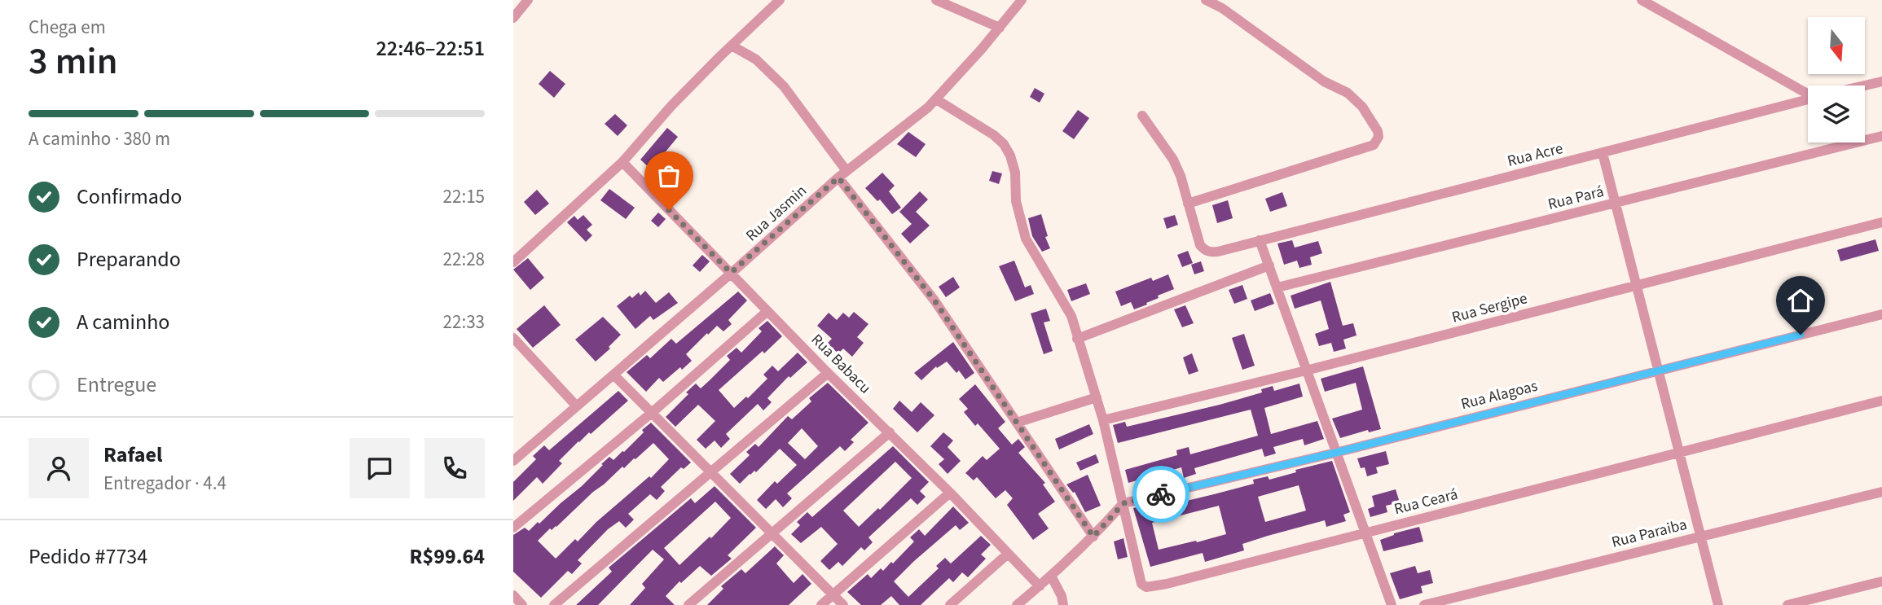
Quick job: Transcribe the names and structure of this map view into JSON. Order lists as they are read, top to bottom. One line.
{"streets":{"street":["Rua Acre","Rua Pará","Rua Jasmin","Rua Sergipe","Rua Babacu","Rua Alagoas","Rua Ceará","Rua Paraiba"]},"crossings":[["Rua Jasmin","Rua Babacu"],["Rua Sergipe","Rua Ceará"],["Rua Alagoas","Rua Ceará"]],"north":"bottom","page":{"heading":["3 min","Chega em","22:46–22:51"],"panel":["Rafael","Entregador · 4.4","Pedido #7734","R$99.64"],"bar":"A caminho · 380 m","list":[["Confirmado","22:15"],["Preparando","22:28"],["A caminho","22:33"],"Entregue"]}}
